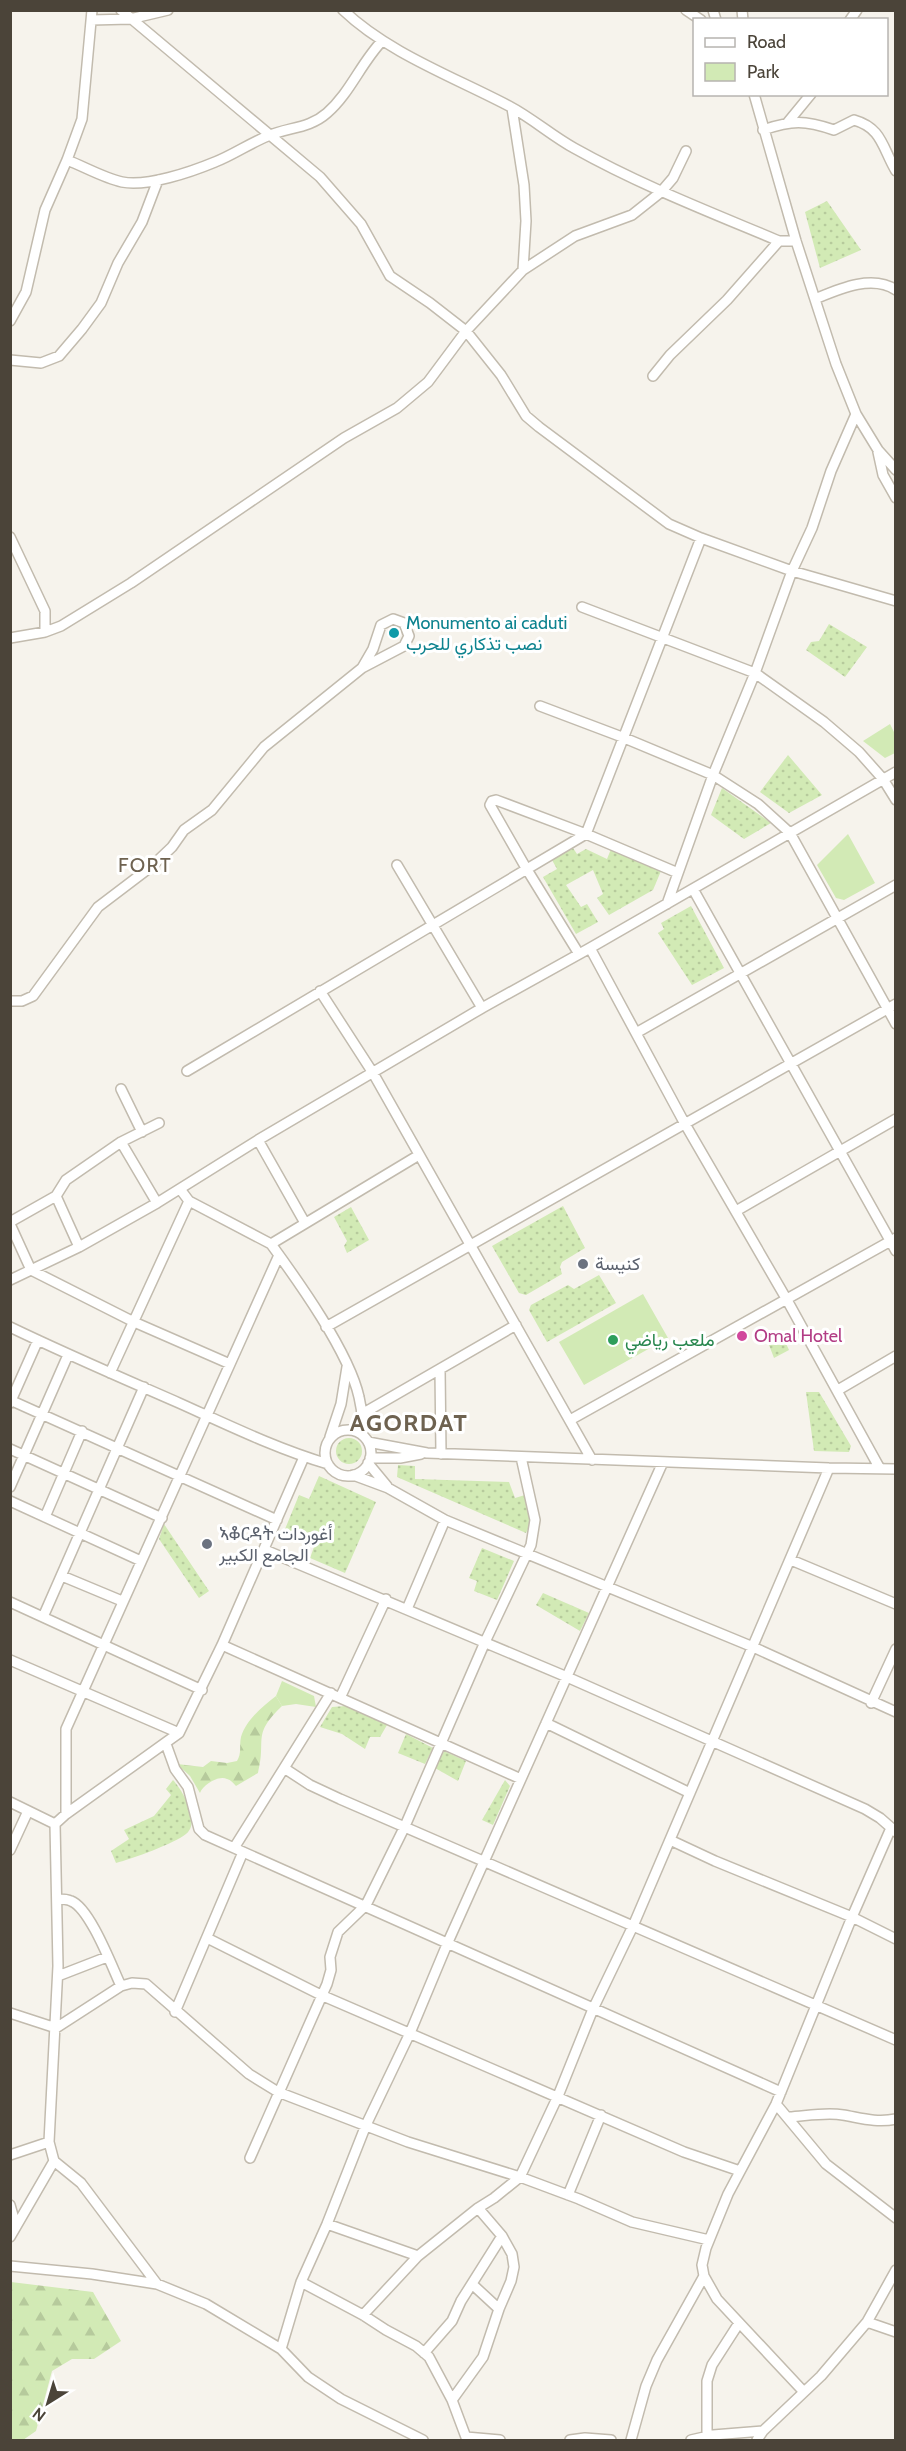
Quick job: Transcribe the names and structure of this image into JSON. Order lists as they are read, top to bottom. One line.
{"districts":["FORT","AGORDAT"],"places":["Monumento ai caduti نصب تذكاري للحرب","كنيسة","Omal Hotel","ملعب رياضي","ኣቆርዳት أغوردات الجامع الكبير"],"legend":["Road","Park"],"north":"bottom left"}
